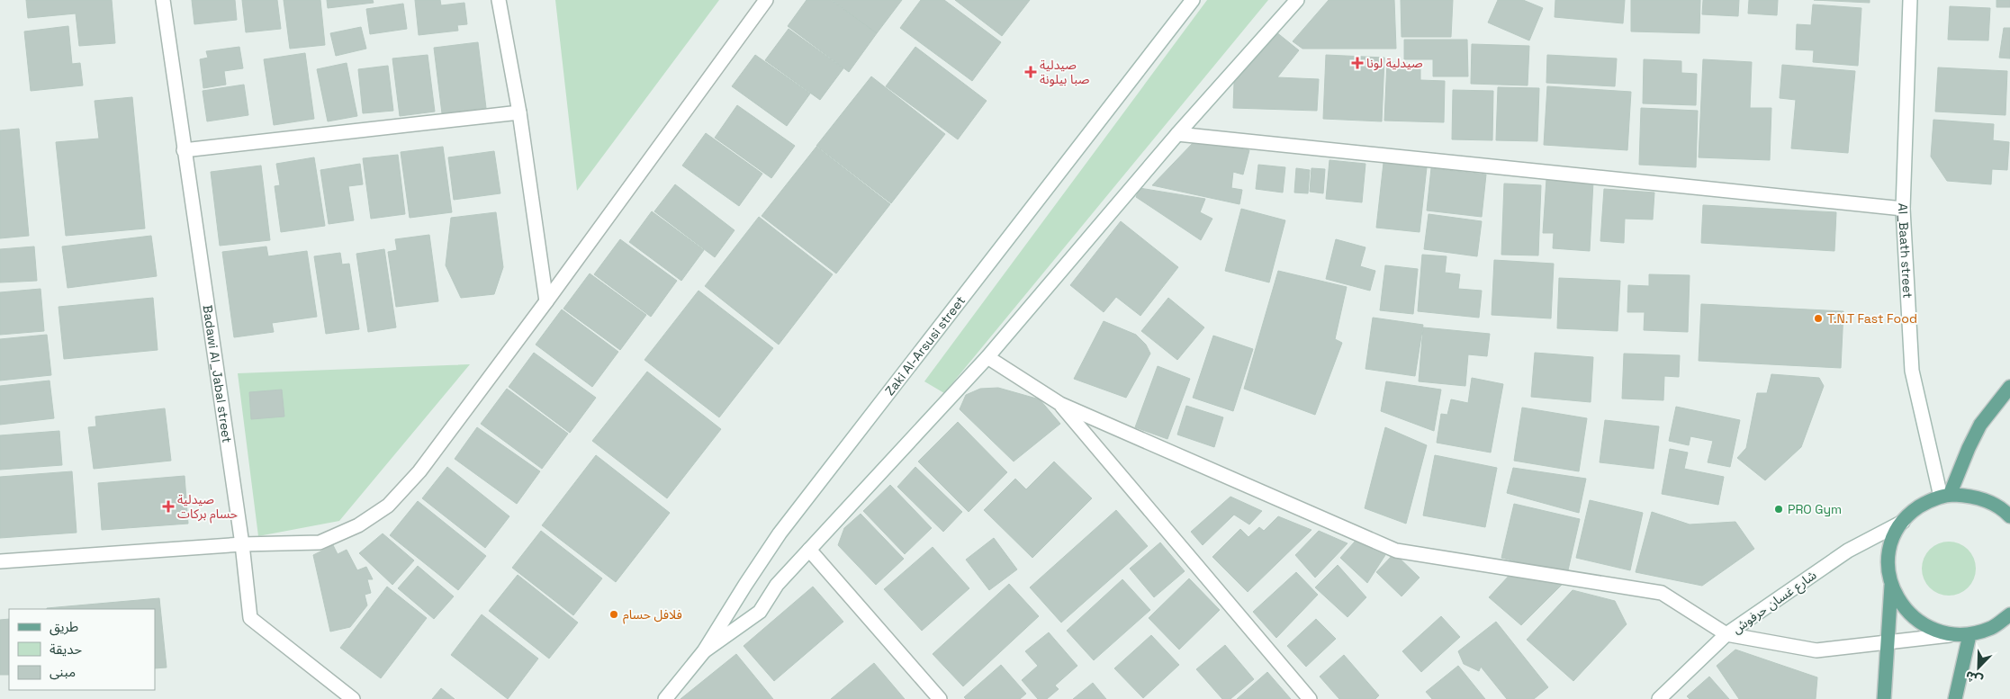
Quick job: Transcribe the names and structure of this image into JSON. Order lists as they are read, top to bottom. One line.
{"streets":{"street":["Al_Baath street","Zaki Al-Arsusi street","Badawi Al_Jabal street","شارع غسان حرفوش"]},"places":{"health":["صيدلية لونا","صيدلية صبا بيلونة","صيدلية حسام بركات"],"other":["T.N.T Fast Food","PRO Gym","فلافل حسام"]},"legend":["طريق","حديقة","مبنى"],"north":"bottom left"}
